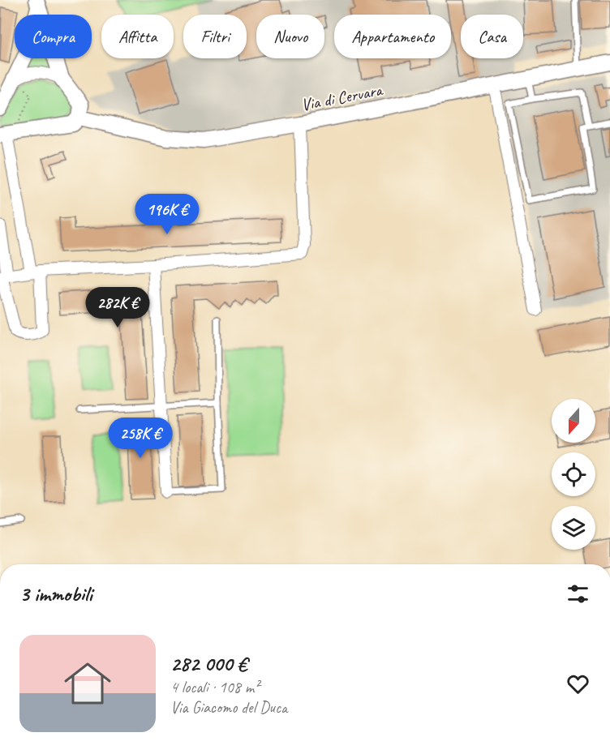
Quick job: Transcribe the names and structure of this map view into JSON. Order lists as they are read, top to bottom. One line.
{"streets":{"street":["Via di Cervara"]},"north":"bottom","page":{"chip":["Compra","Affitta","Filtri","Nuovo","Appartamento","Casa"],"price":["196K €","282K €","258K €"],"heading":"3 immobili","list":[{"name":"282 000 €","note":"4 locali · 108 m² · Via Giacomo del Duca"}]}}
